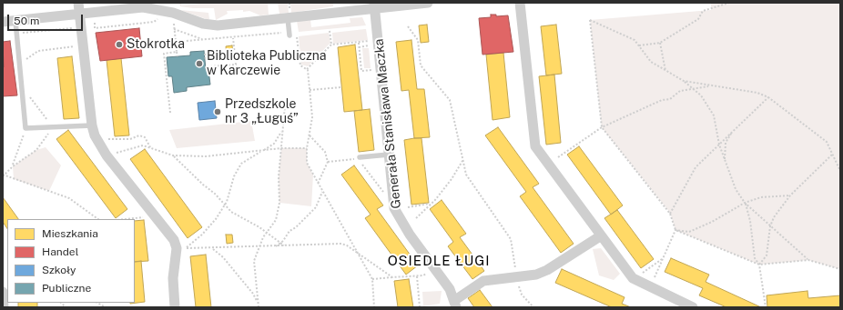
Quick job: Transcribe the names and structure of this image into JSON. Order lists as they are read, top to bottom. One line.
{"streets":{"street":["Generała Stanisława Maczka"]},"districts":["OSIEDLE ŁUGI"],"places":["Stokrotka","Biblioteka Publiczna w Karczewie","Przedszkole nr 3 „Ługuś”"],"legend":["Mieszkania","Handel","Szkoły","Publiczne"],"scale_bar":"50 m"}
